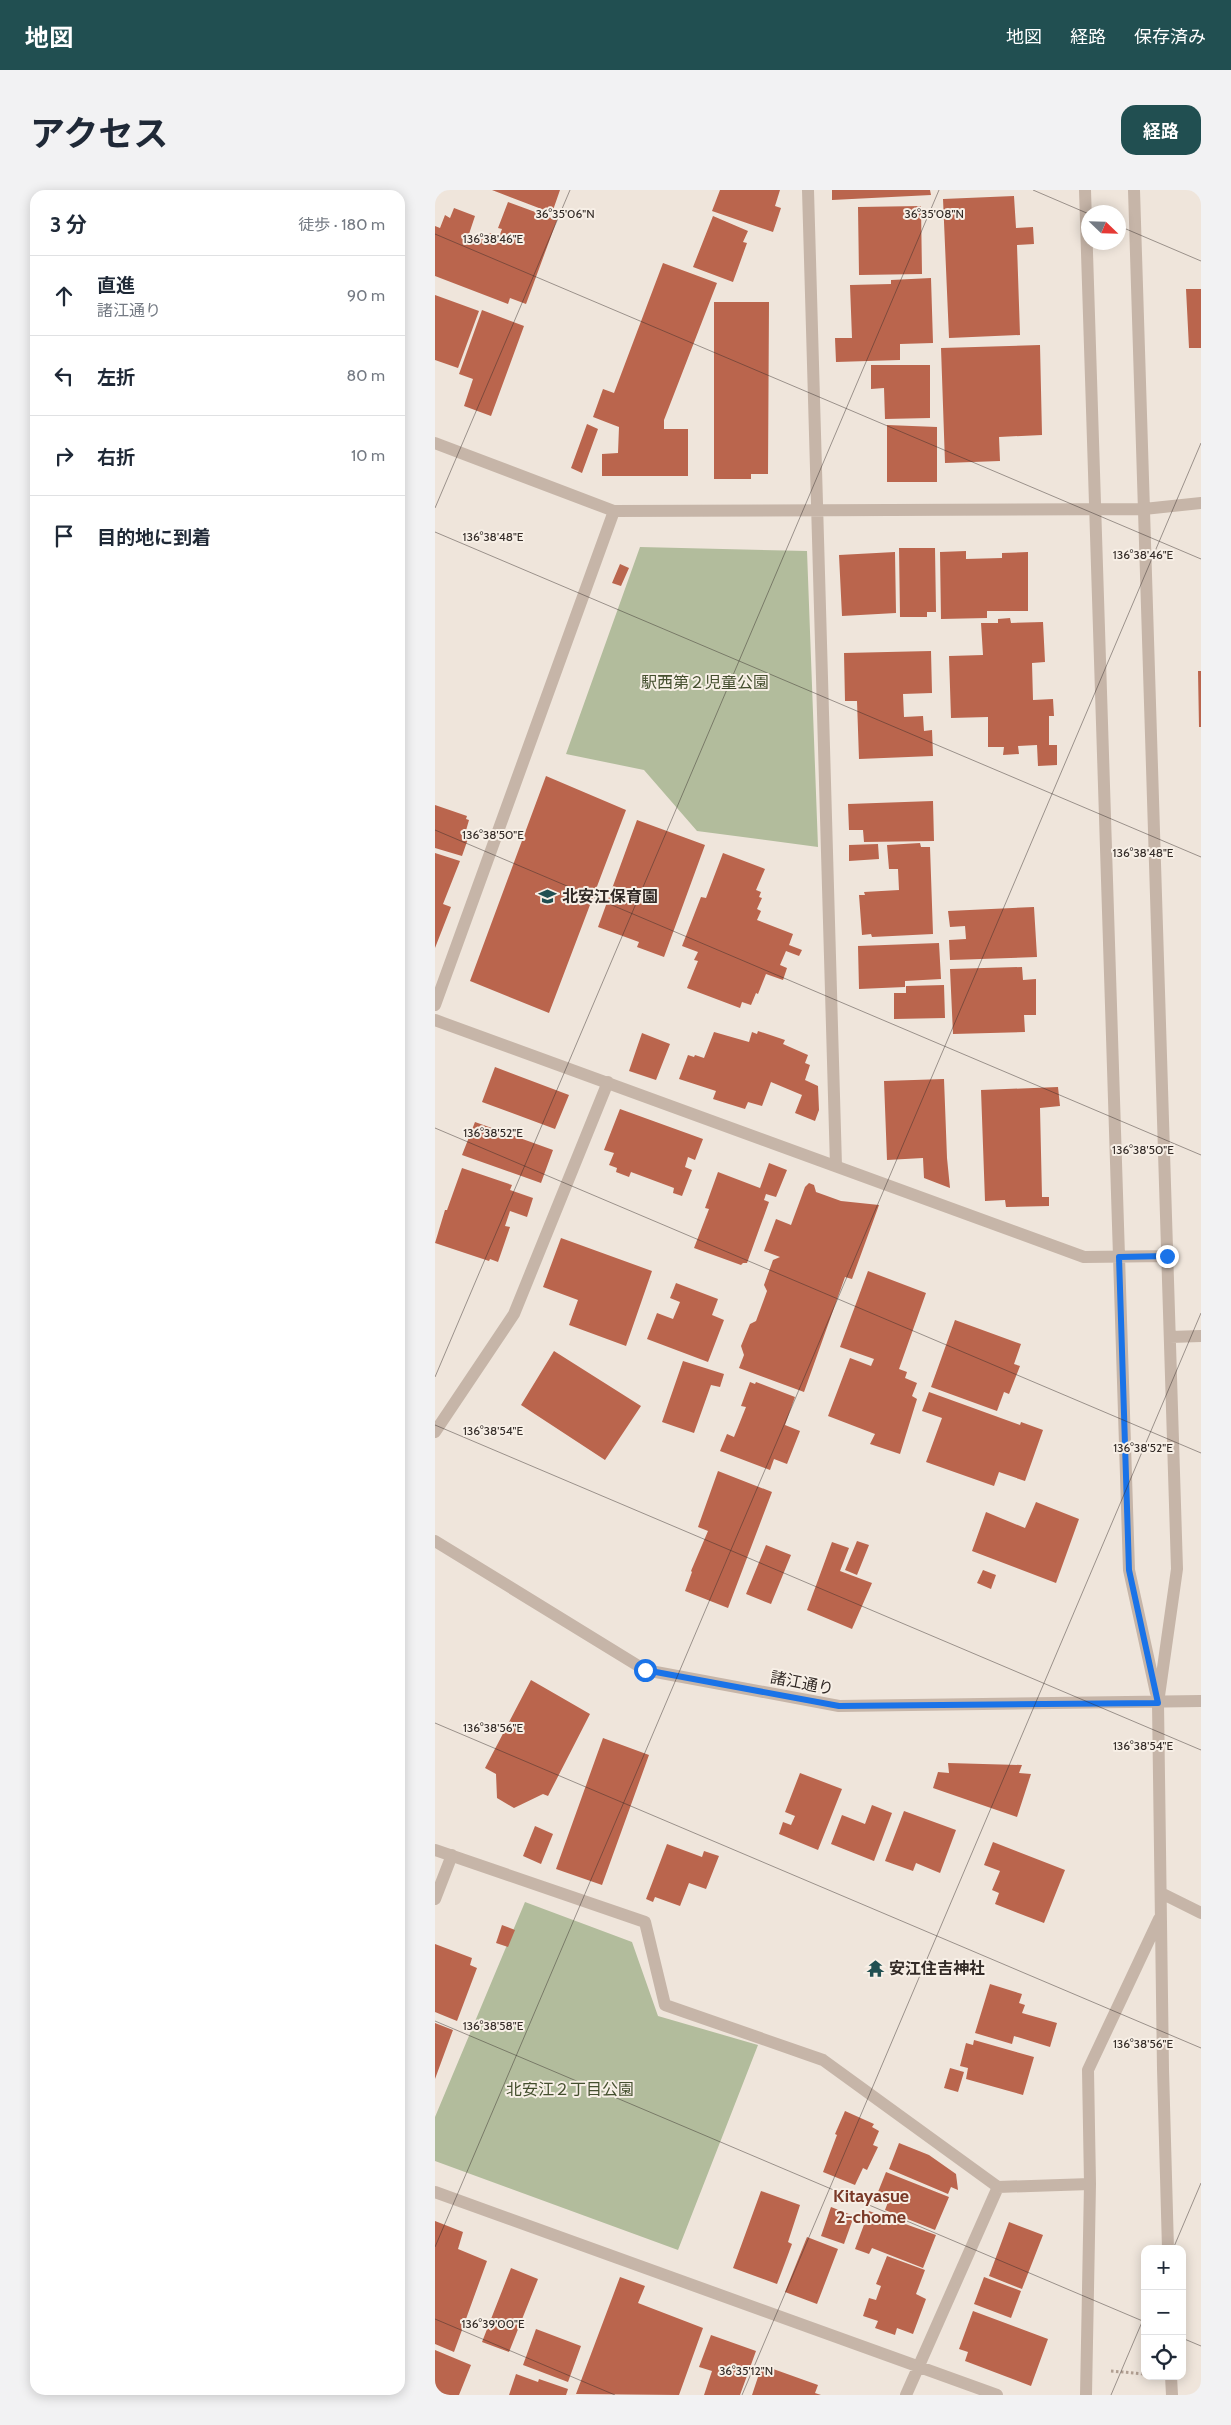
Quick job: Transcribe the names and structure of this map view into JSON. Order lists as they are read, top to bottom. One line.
{"streets":{"street":["諸江通り"]},"districts":["Kitayasue 2-chome"],"parks":["駅西第２児童公園","北安江２丁目公園"],"places":{"school or university":["北安江保育園"],"temple":["安江住吉神社"]},"north":"bottom right","page":{"header":"地図","nav":["地図","経路","保存済み"],"title":"アクセス","buttons":"経路","heading":["3 分","徒歩 · 180 m"],"list":[["直進","諸江通り","90 m"],["左折","80 m"],["右折","10 m"],"目的地に到着"],"map_buttons":["+","−"]},"coordinates":["36°35'06\"N","36°35'08\"N","136°38'46\"E","136°38'48\"E","136°38'50\"E","136°38'52\"E","136°38'54\"E","136°38'56\"E","136°38'58\"E","136°39'00\"E","36°35'12\"N"]}
